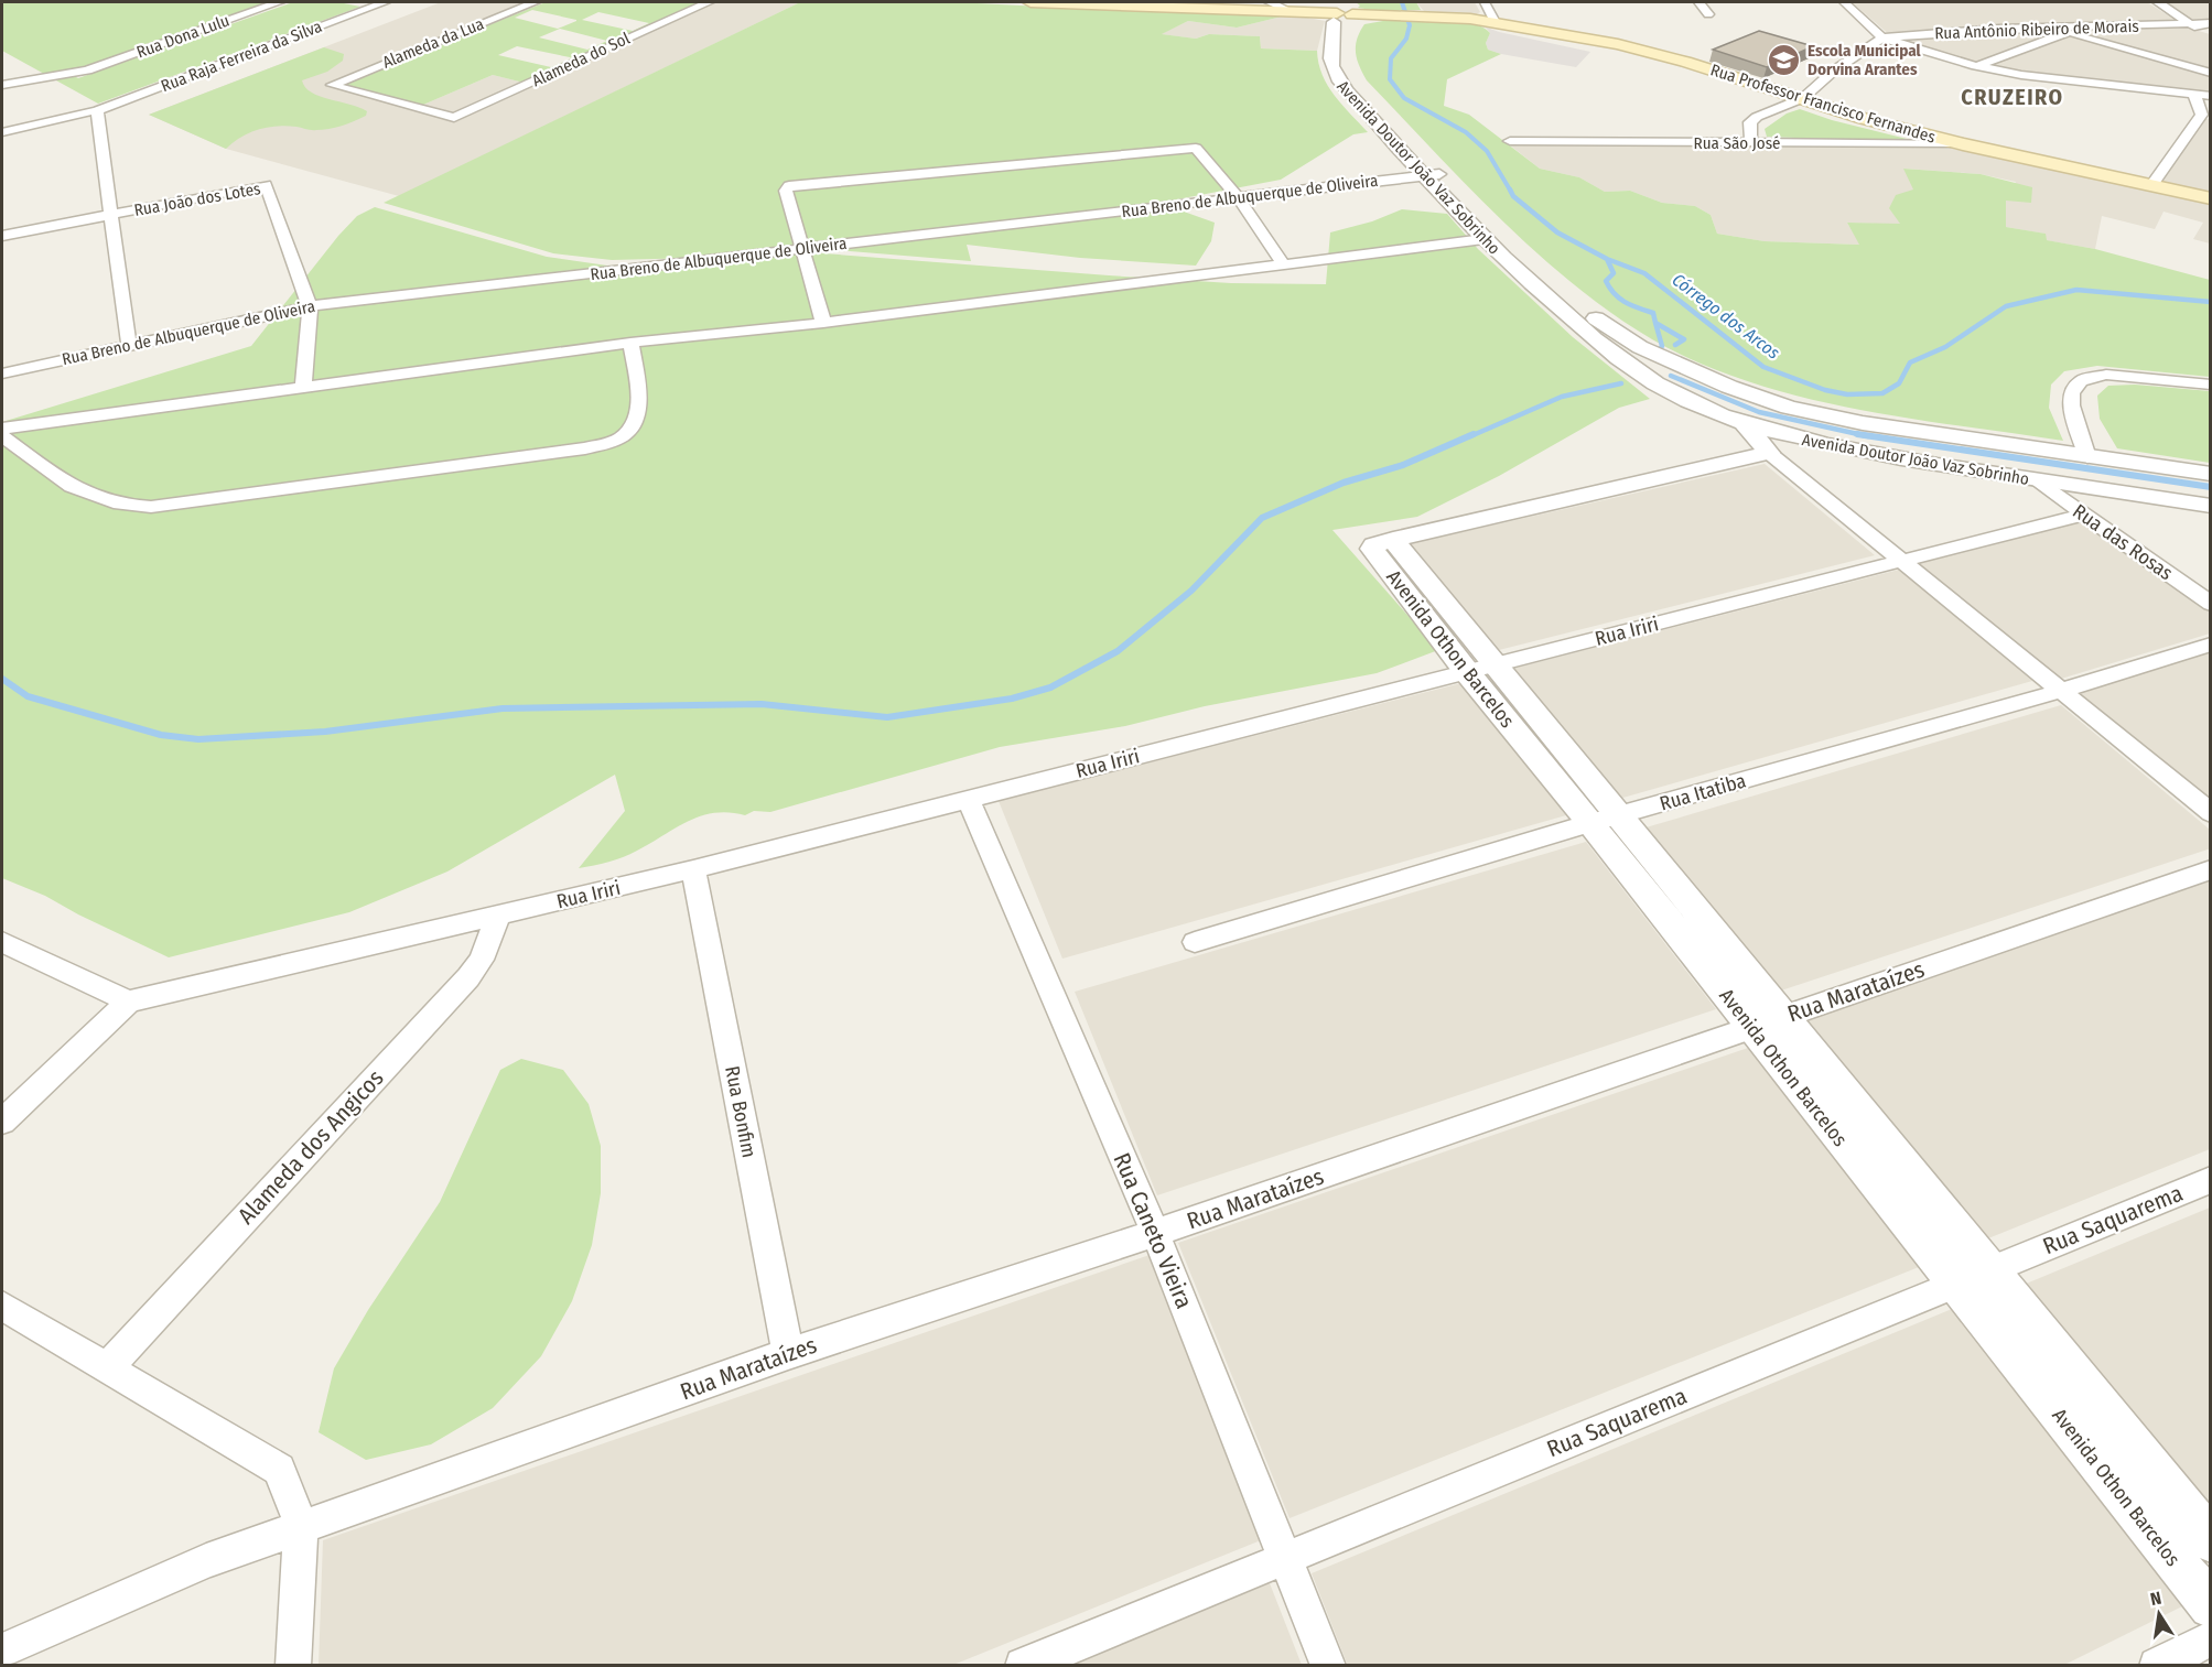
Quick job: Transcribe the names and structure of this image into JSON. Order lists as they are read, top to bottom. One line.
{"streets":{"main road":["Rua Professor Francisco Fernandes"],"street":["Rua Antônio Ribeiro de Morais","Rua Dona Lulu","Alameda da Lua","Rua Raja Ferreira da Silva","Alameda do Sol","Rua São José","Avenida Doutor João Vaz Sobrinho","Rua Breno de Albuquerque de Oliveira","Rua João dos Lotes","Rua das Rosas","Rua Iriri","Avenida Othon Barcelos","Rua Itatiba","Rua Marataízes","Rua Bonfim","Alameda dos Angicos","Rua Saquarema","Rua Caneto Vieira"]},"crossings":[["Rua Antônio Ribeiro de Morais","Rua Professor Francisco Fernandes"],["Rua Antônio Ribeiro de Morais","Rua São José"],["Alameda da Lua","Alameda do Sol"],["Rua Professor Francisco Fernandes","Rua São José"],["Rua Professor Francisco Fernandes","Avenida Doutor João Vaz Sobrinho"],["Avenida Doutor João Vaz Sobrinho","Rua Breno de Albuquerque de Oliveira"],["Avenida Doutor João Vaz Sobrinho","Rua das Rosas"],["Rua Breno de Albuquerque de Oliveira","Rua João dos Lotes"],["Rua das Rosas","Rua Iriri"],["Rua Iriri","Avenida Othon Barcelos"],["Rua Iriri","Rua Bonfim"],["Rua Iriri","Alameda dos Angicos"],["Rua Iriri","Rua Caneto Vieira"],["Avenida Othon Barcelos","Rua Itatiba"],["Avenida Othon Barcelos","Rua Marataízes"],["Avenida Othon Barcelos","Rua Saquarema"],["Rua Marataízes","Rua Bonfim"],["Rua Marataízes","Rua Caneto Vieira"],["Rua Saquarema","Rua Caneto Vieira"]],"districts":["CRUZEIRO"],"water":["Córrego dos Arcos"],"places":{"school or university":["Escola Municipal Dorvina Arantes"]},"north":"top"}
